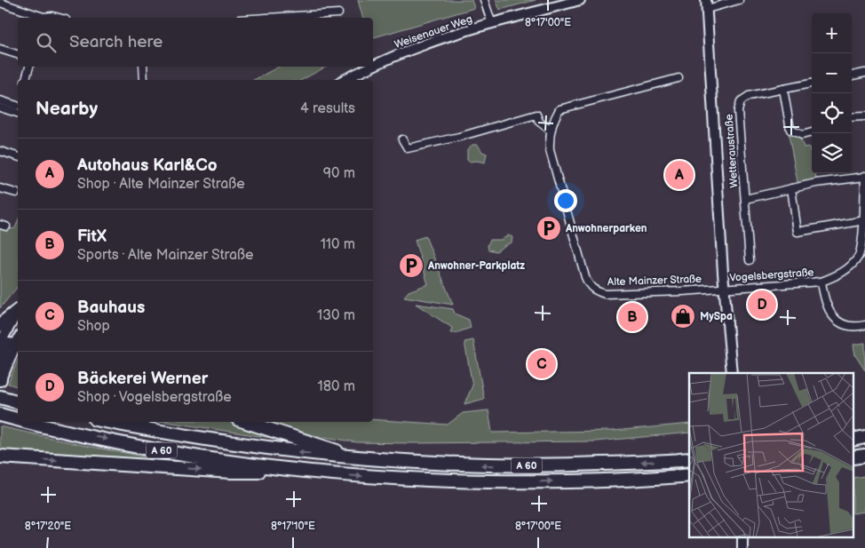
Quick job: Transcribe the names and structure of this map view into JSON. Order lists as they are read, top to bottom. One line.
{"streets":{"highway":["A 60"],"street":["Weisenauer Weg","Wetteraustraße","Vogelsbergstraße","Alte Mainzer Straße"]},"crossings":[["Wetteraustraße","Vogelsbergstraße"],["Vogelsbergstraße","Alte Mainzer Straße"]],"places":{"parking":["Anwohnerparken","Anwohner-Parkplatz"],"shop":["MySpa"]},"page":{"map_buttons":["+","−"],"search":"Search here","heading":["Nearby","4 results"],"list":[{"mark":"A","name":"Autohaus Karl&Co","note":"Shop · Alte Mainzer Straße","value":"90 m"},{"mark":"B","name":"FitX","note":"Sports · Alte Mainzer Straße","value":"110 m"},{"mark":"C","name":"Bauhaus","note":"Shop","value":"130 m"},{"mark":"D","name":"Bäckerei Werner","note":"Shop · Vogelsbergstraße","value":"180 m"}],"pins":["A","D","B","C"]},"coordinates":["8°17'00\"E","8°17'20\"E","8°17'10\"E"]}
